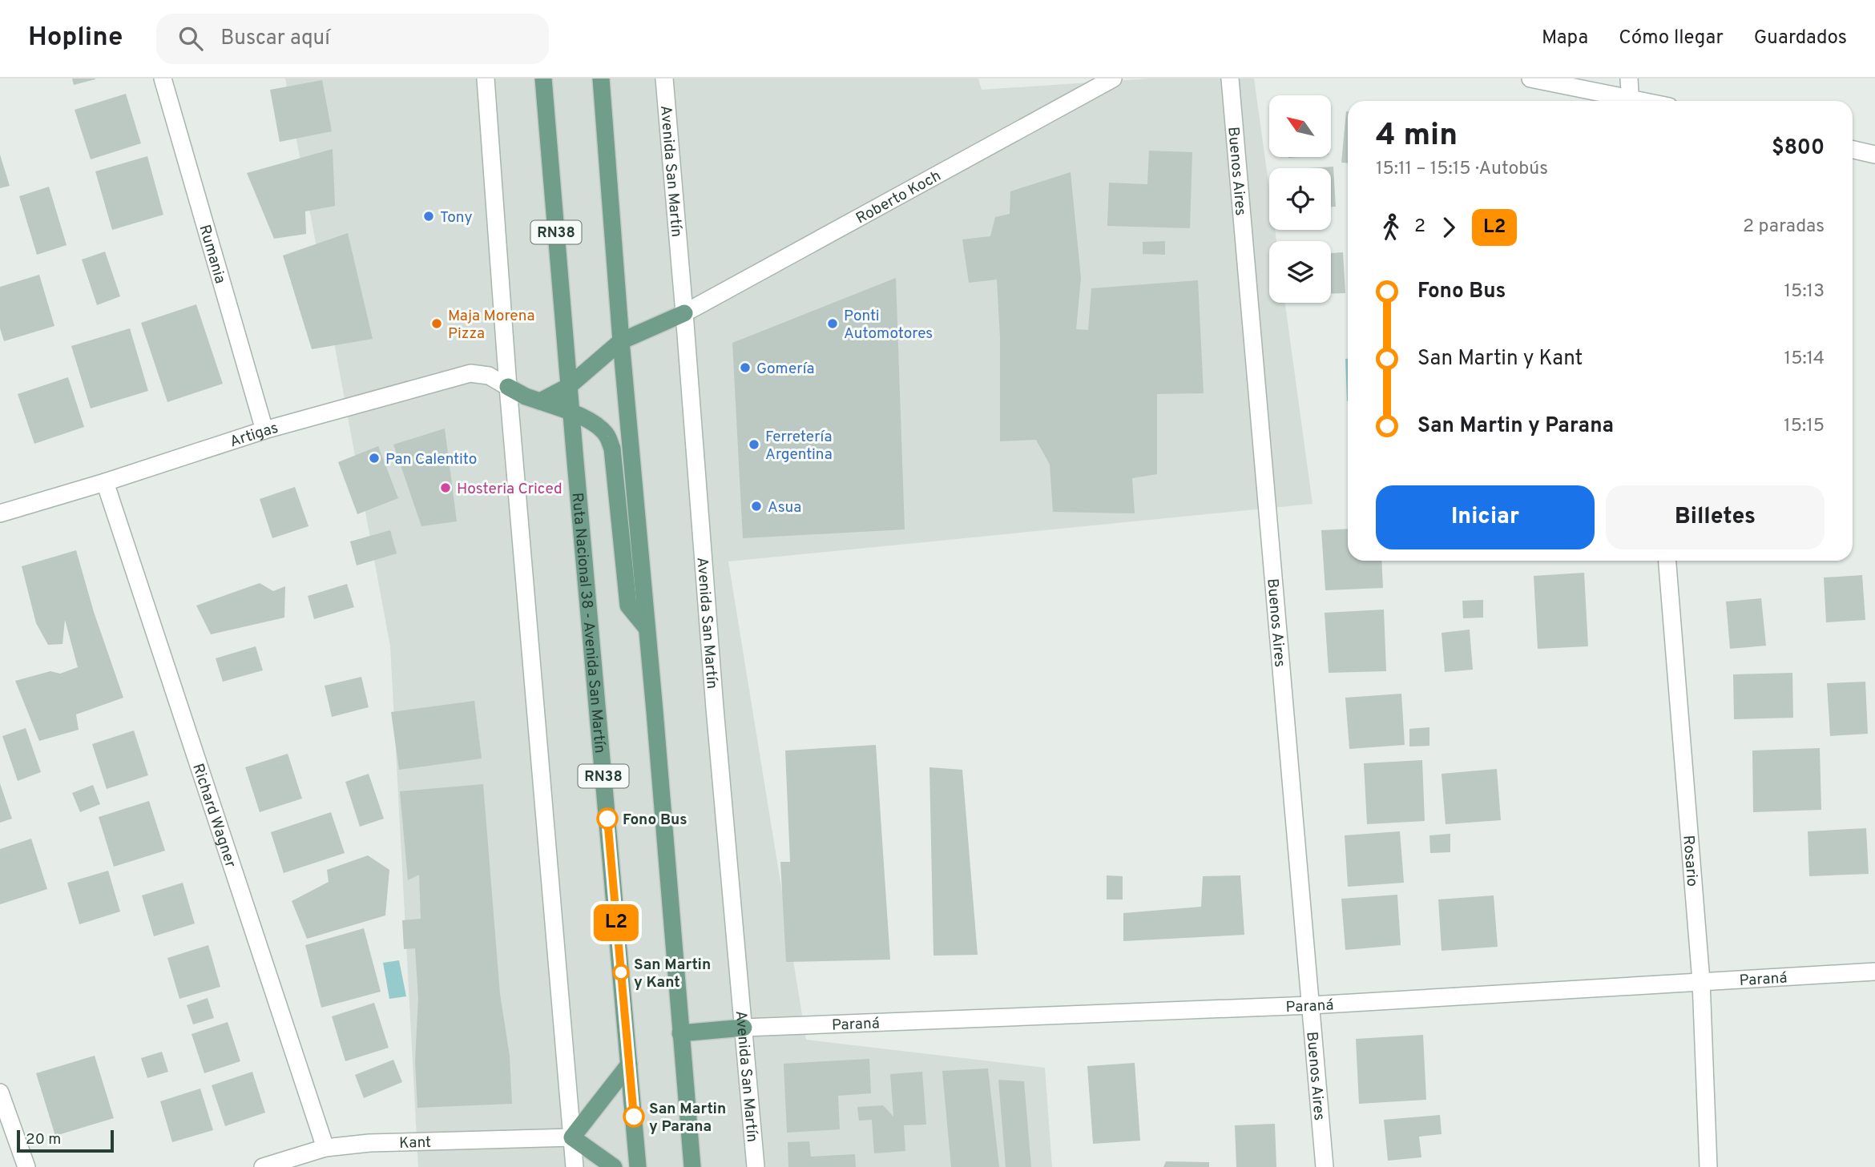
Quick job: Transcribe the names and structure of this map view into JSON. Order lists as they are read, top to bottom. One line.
{"streets":{"main road":["RN38","Ruta Nacional 38 - Avenida San Martín"],"street":["Avenida San Martín","Buenos Aires","Roberto Koch","Rumania","Artigas","Richard Wagner","Rosario","Paraná","Kant"]},"crossings":[["Avenida San Martín","Roberto Koch"],["Avenida San Martín","Paraná"],["Buenos Aires","Paraná"],["Rumania","Artigas"],["Artigas","Richard Wagner"],["Richard Wagner","Kant"],["Rosario","Paraná"]],"places":["Tony","Maja Morena Pizza","Ponti Automotores","Gomería","Ferretería Argentina","Pan Calentito","Hosteria Criced","Asua","Fono Bus","San Martin y Kant","San Martin y Parana"],"lines":["bus line L2"],"scale_bar":"20 m","north":"top left","page":{"header":"Hopline","search":"Buscar aquí","nav":["Mapa","Cómo llegar","Guardados"],"on_map":"L2","heading":["4 min","15:11 – 15:15 · Autobús","$800"],"legs":["2","L2","2 paradas"],"list":[{"name":"Fono Bus","value":"15:13"},{"name":"San Martin y Kant","value":"15:14"},{"name":"San Martin y Parana","value":"15:15"}],"buttons":["Iniciar","Billetes"],"scale":"20 m"}}
